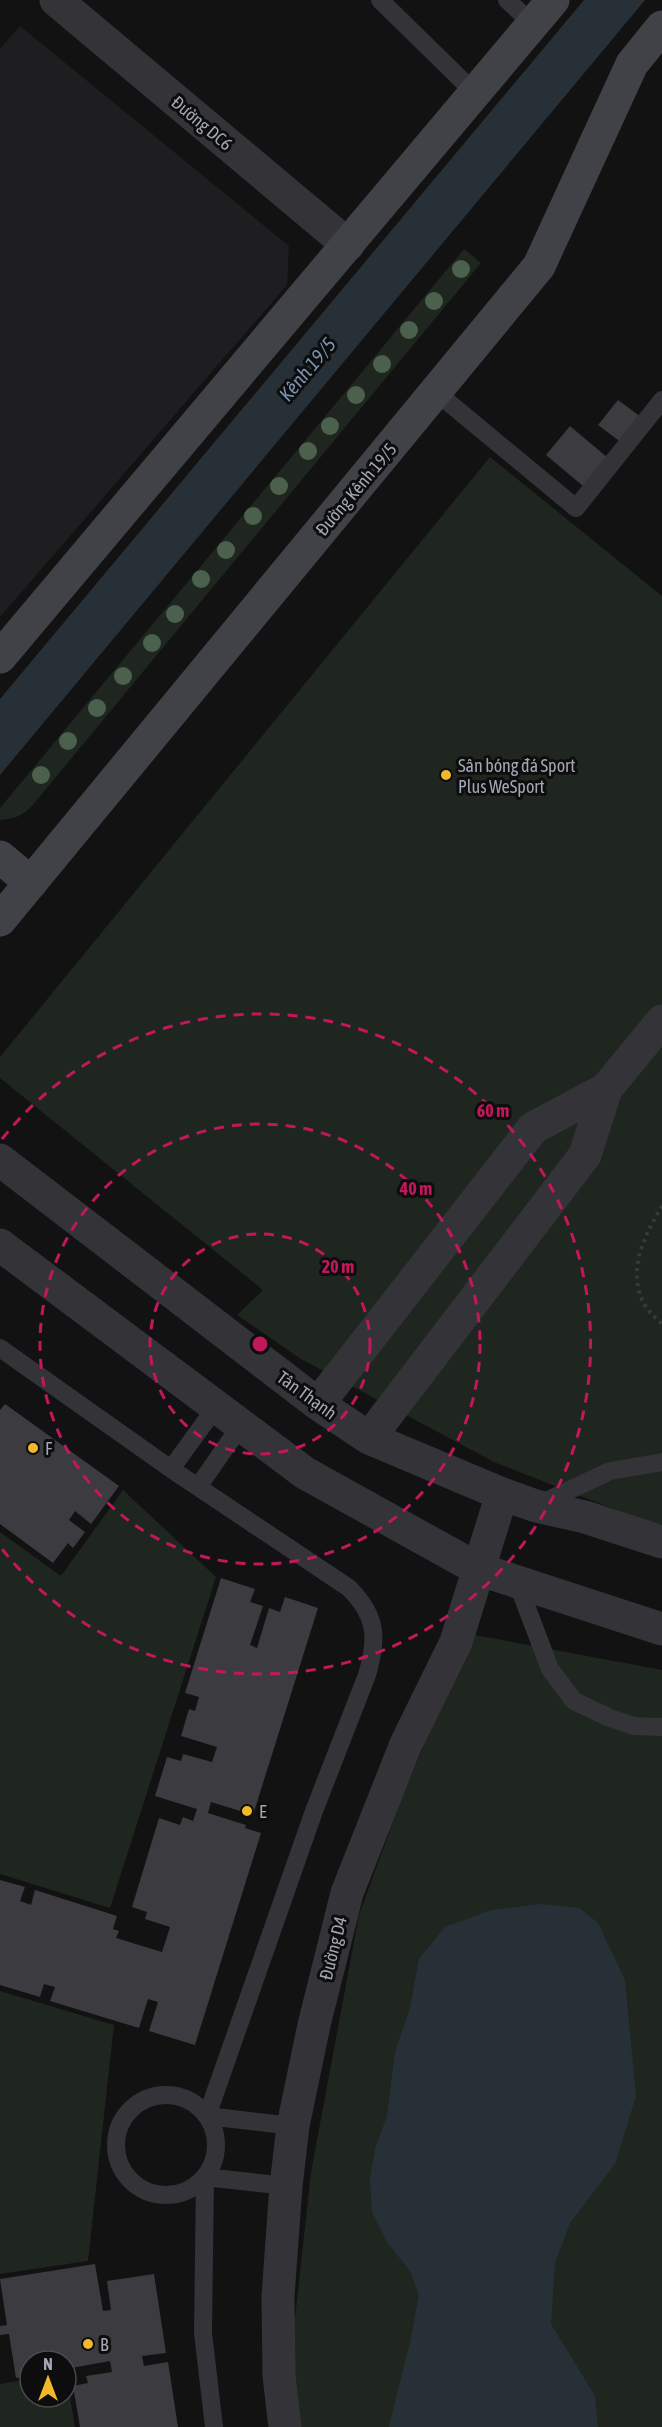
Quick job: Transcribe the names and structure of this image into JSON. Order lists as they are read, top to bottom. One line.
{"streets":{"street":["Đường DC6","Đường Kênh 19/5","Tân Thạnh","Đường D4"]},"crossings":[["Tân Thạnh","Đường D4"]],"water":["Kênh 19/5"],"places":["Sân bóng đá Sport Plus WeSport","F","E","B"],"north":"top","rings":["60 m","40 m","20 m"]}
